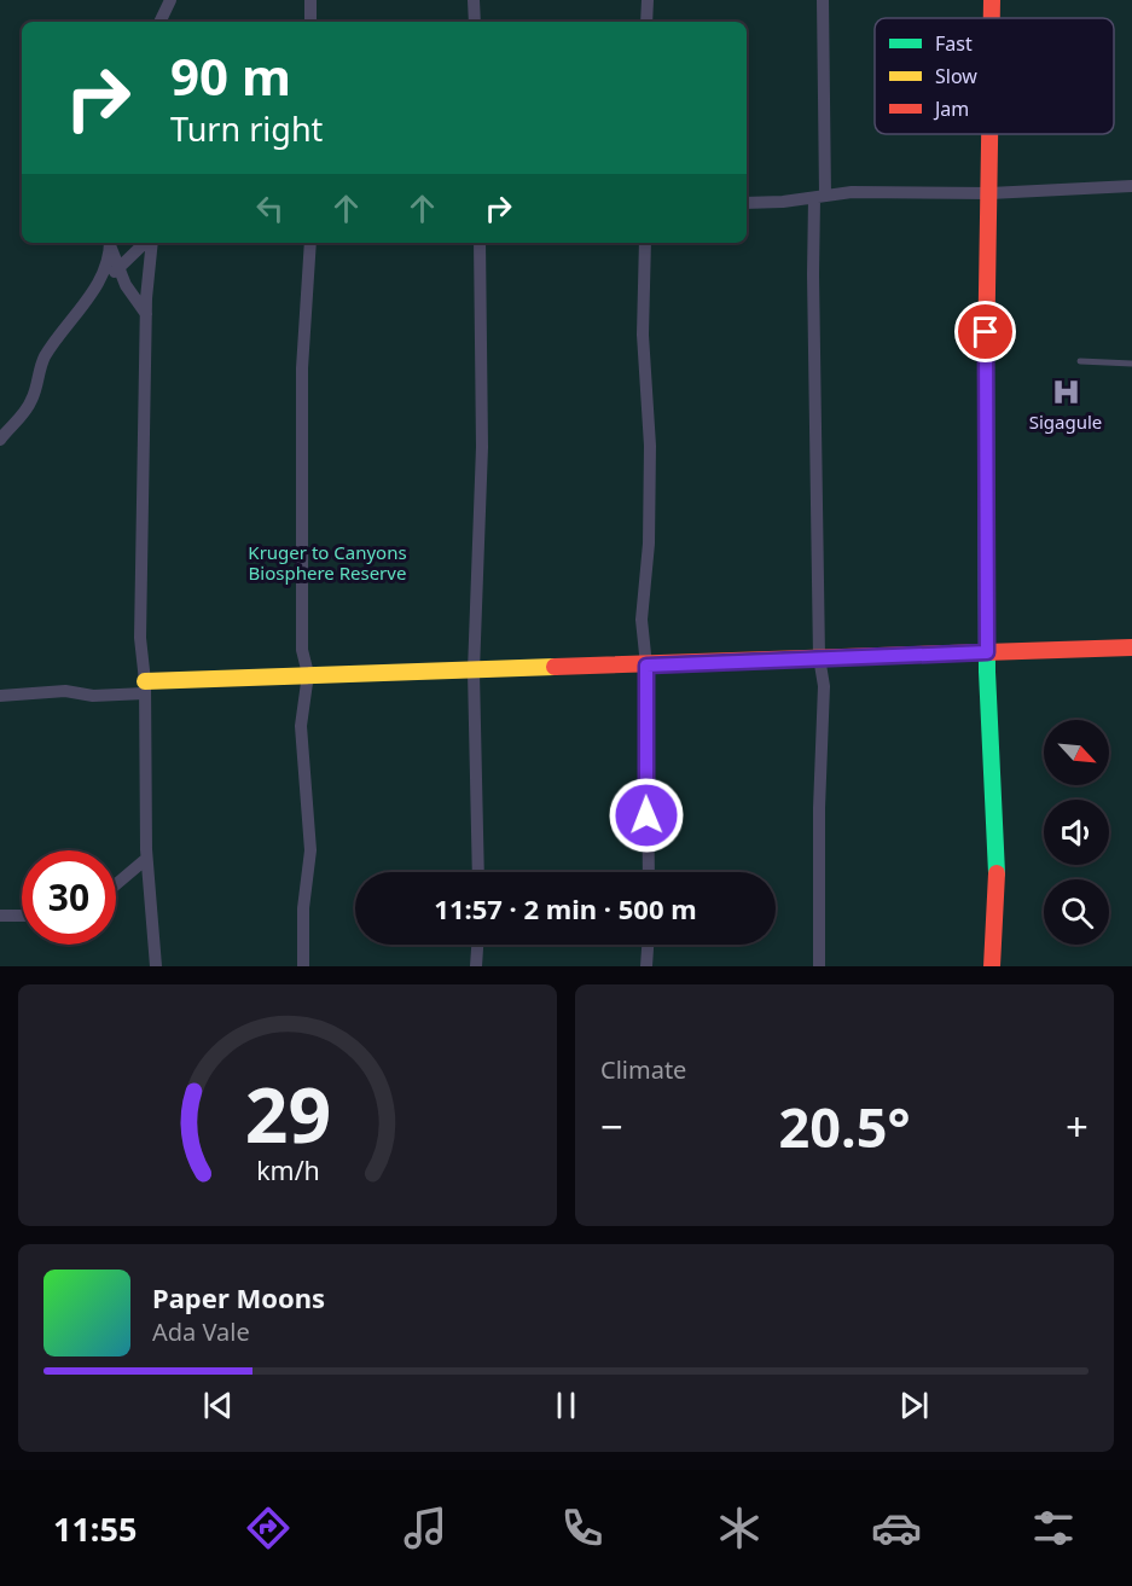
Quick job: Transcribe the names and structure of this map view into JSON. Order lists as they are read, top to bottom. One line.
{"parks":["Kruger to Canyons Biosphere Reserve"],"places":{"hospital":["Sigagule"]},"legend":["Fast","Slow","Jam"],"north":"bottom right","page":{"turn":["90 m","Turn right"],"limit":"30","trip":"11:57 · 2 min · 500 m","tile":"Climate","heat":["−","20.5°","+"],"song":["Paper Moons","Ada Vale"],"tabs":"11:55","gauge":["29","km/h"]}}
